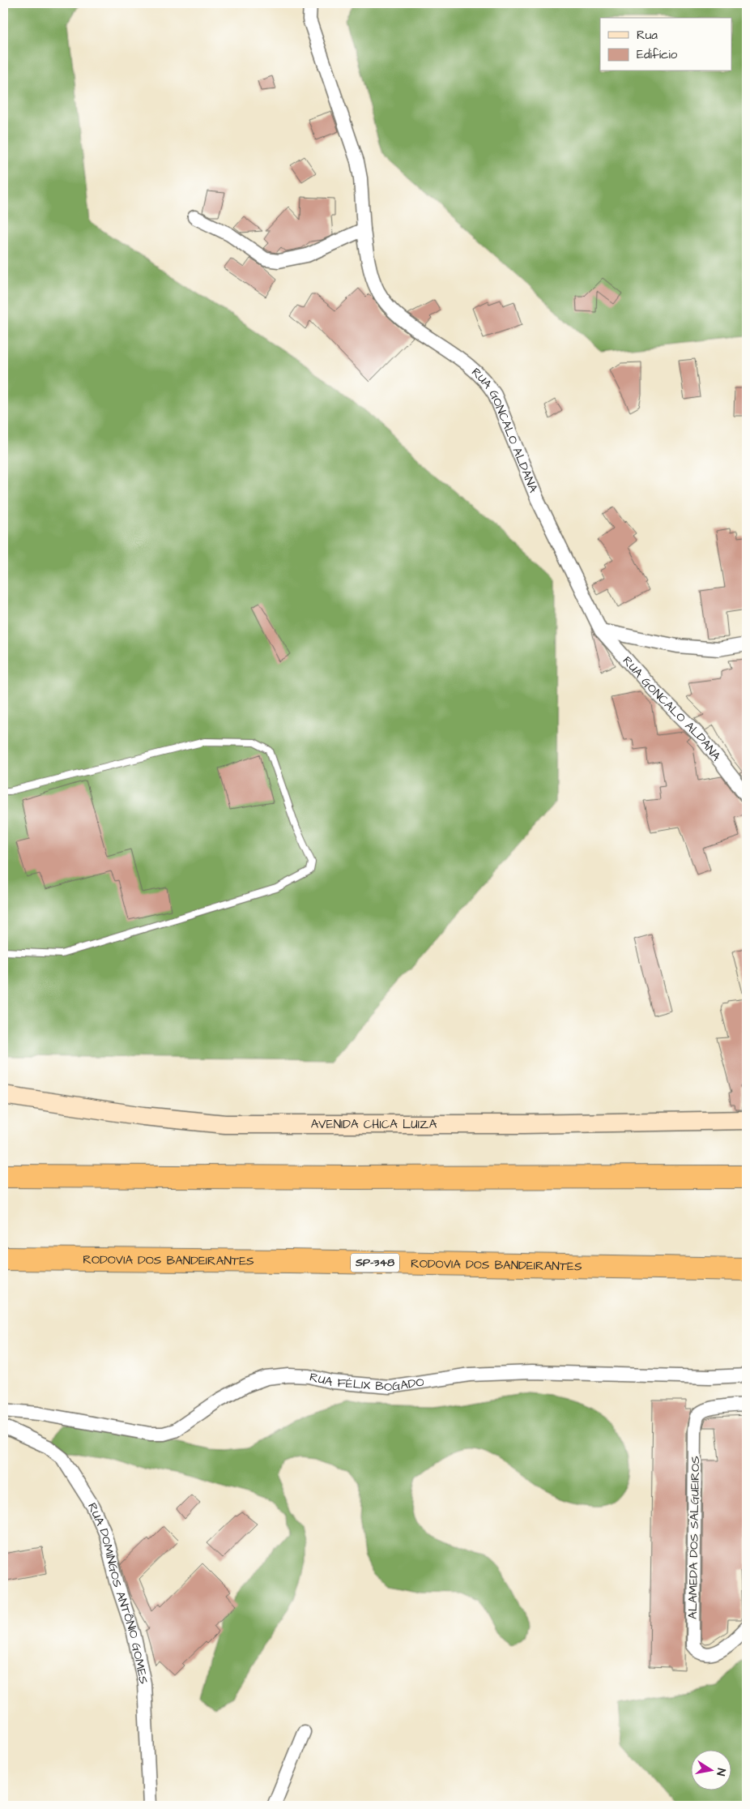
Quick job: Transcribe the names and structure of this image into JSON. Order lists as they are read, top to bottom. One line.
{"streets":{"highway":["RODOVIA DOS BANDEIRANTES","SP-348"],"main road":["AVENIDA CHICA LUIZA"],"street":["RUA GONCALO ALDANA","RUA FÉLIX BOGADO","ALAMEDA DOS SALGUEIROS","RUA DOMINGOS ANTÔNIO GOMES"]},"legend":["Rua","Edifício"],"north":"right"}
